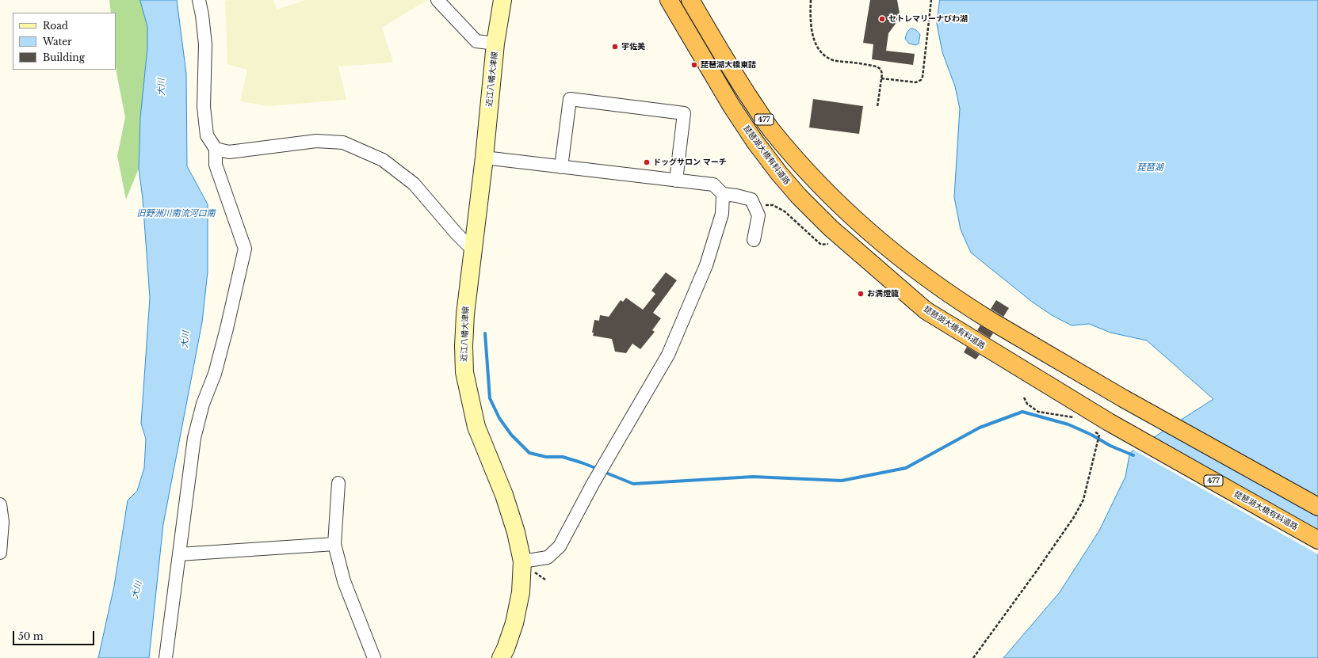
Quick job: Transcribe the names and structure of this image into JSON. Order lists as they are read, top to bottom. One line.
{"streets":{"highway":["477","琵琶湖大橋有料道路"],"main road":["近江八幡大津線"]},"water":["大川","琵琶湖","旧野洲川南流河口南"],"places":["セトレマリーナびわ湖","宇佐美","琵琶湖大橋東詰","ドッグサロン マーチ","お満燈籠"],"legend":["Road","Water","Building"],"scale_bar":"50 m"}
